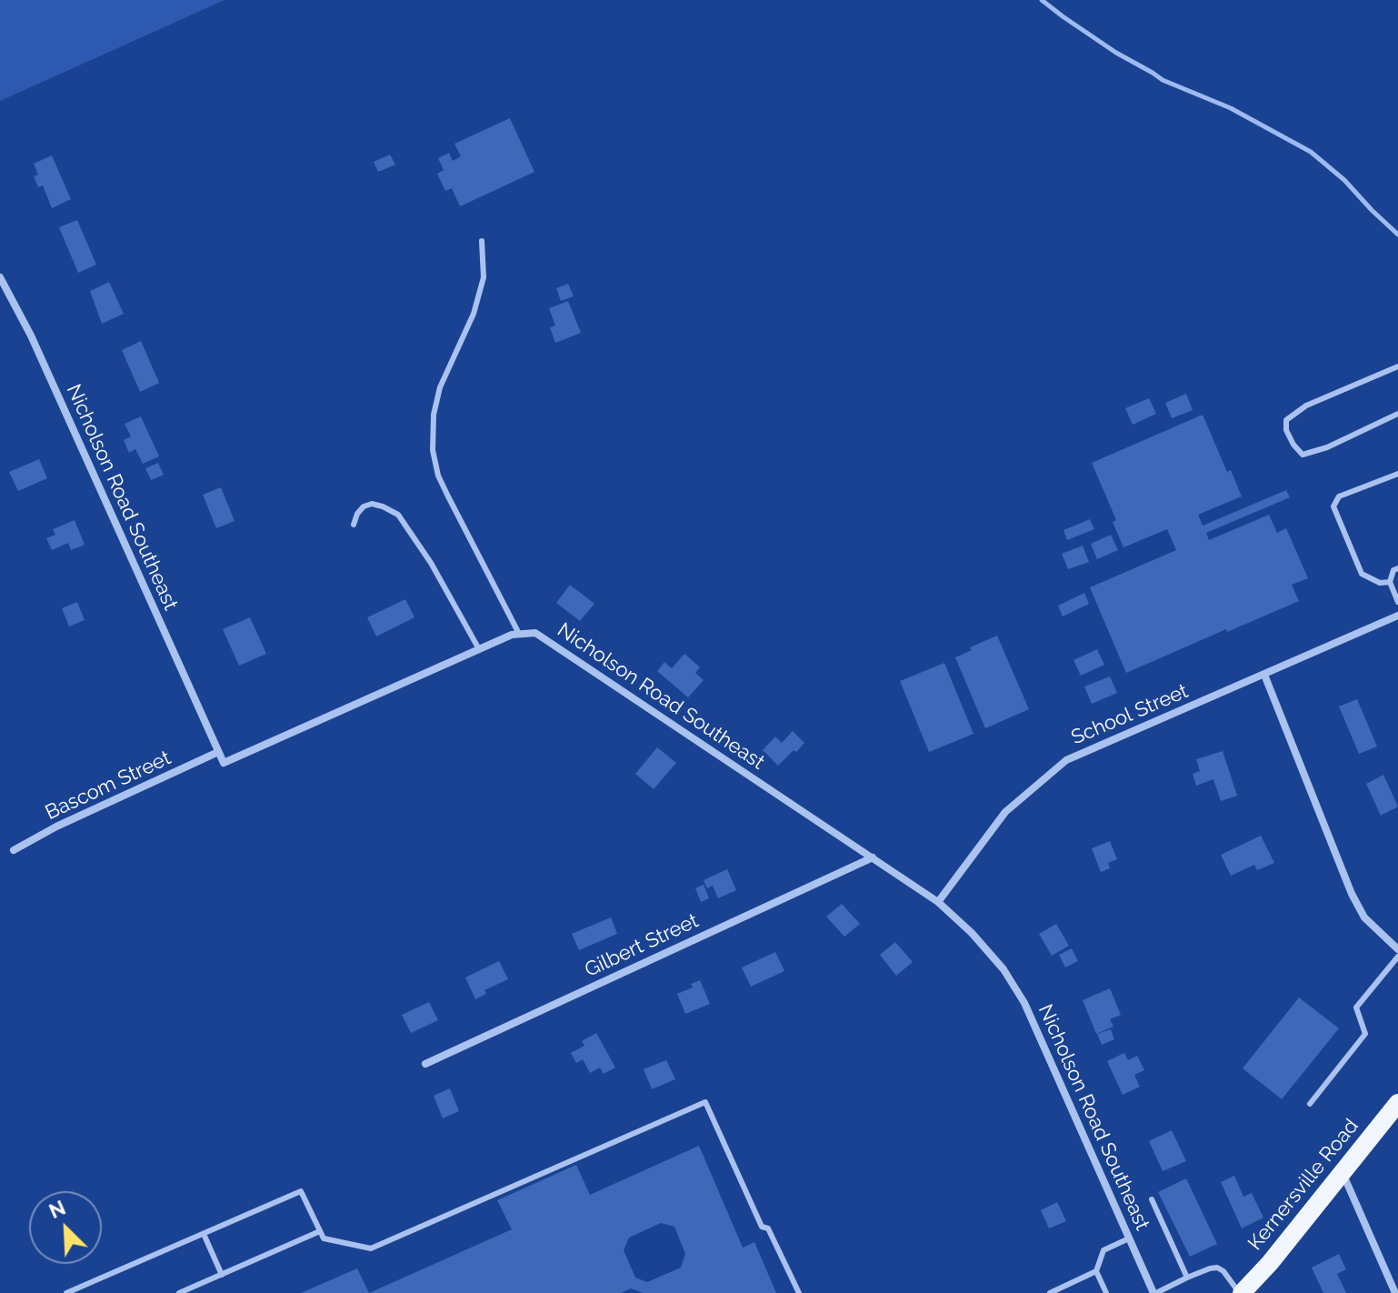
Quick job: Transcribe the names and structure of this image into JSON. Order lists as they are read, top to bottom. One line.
{"streets":{"main road":["Kernersville Road"],"street":["Nicholson Road Southeast","School Street","Bascom Street","Gilbert Street"]},"crossings":[["Nicholson Road Southeast","School Street"],["Nicholson Road Southeast","Bascom Street"],["Nicholson Road Southeast","Gilbert Street"]],"north":"top left"}
